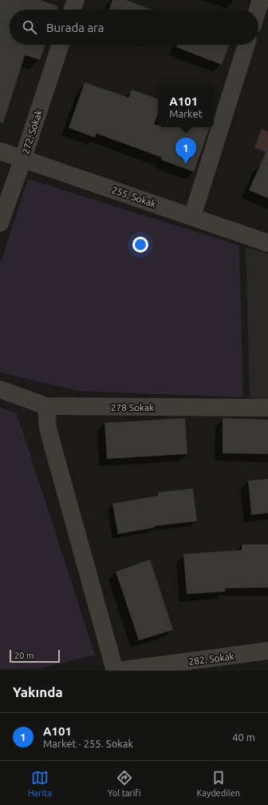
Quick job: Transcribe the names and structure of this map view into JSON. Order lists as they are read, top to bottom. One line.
{"streets":{"street":["272. Sokak","255. Sokak","278 Sokak","282. Sokak"]},"crossings":[["272. Sokak","255. Sokak"]],"scale_bar":"20 m","page":{"search":"Burada ara","popup":["A101","Market"],"pins":"1","scale":"20 m","heading":"Yakında","list":[{"mark":"1","name":"A101","note":"Market · 255. Sokak","value":"40 m"}],"nav":["Harita","Yol tarifi","Kaydedilen"]}}
